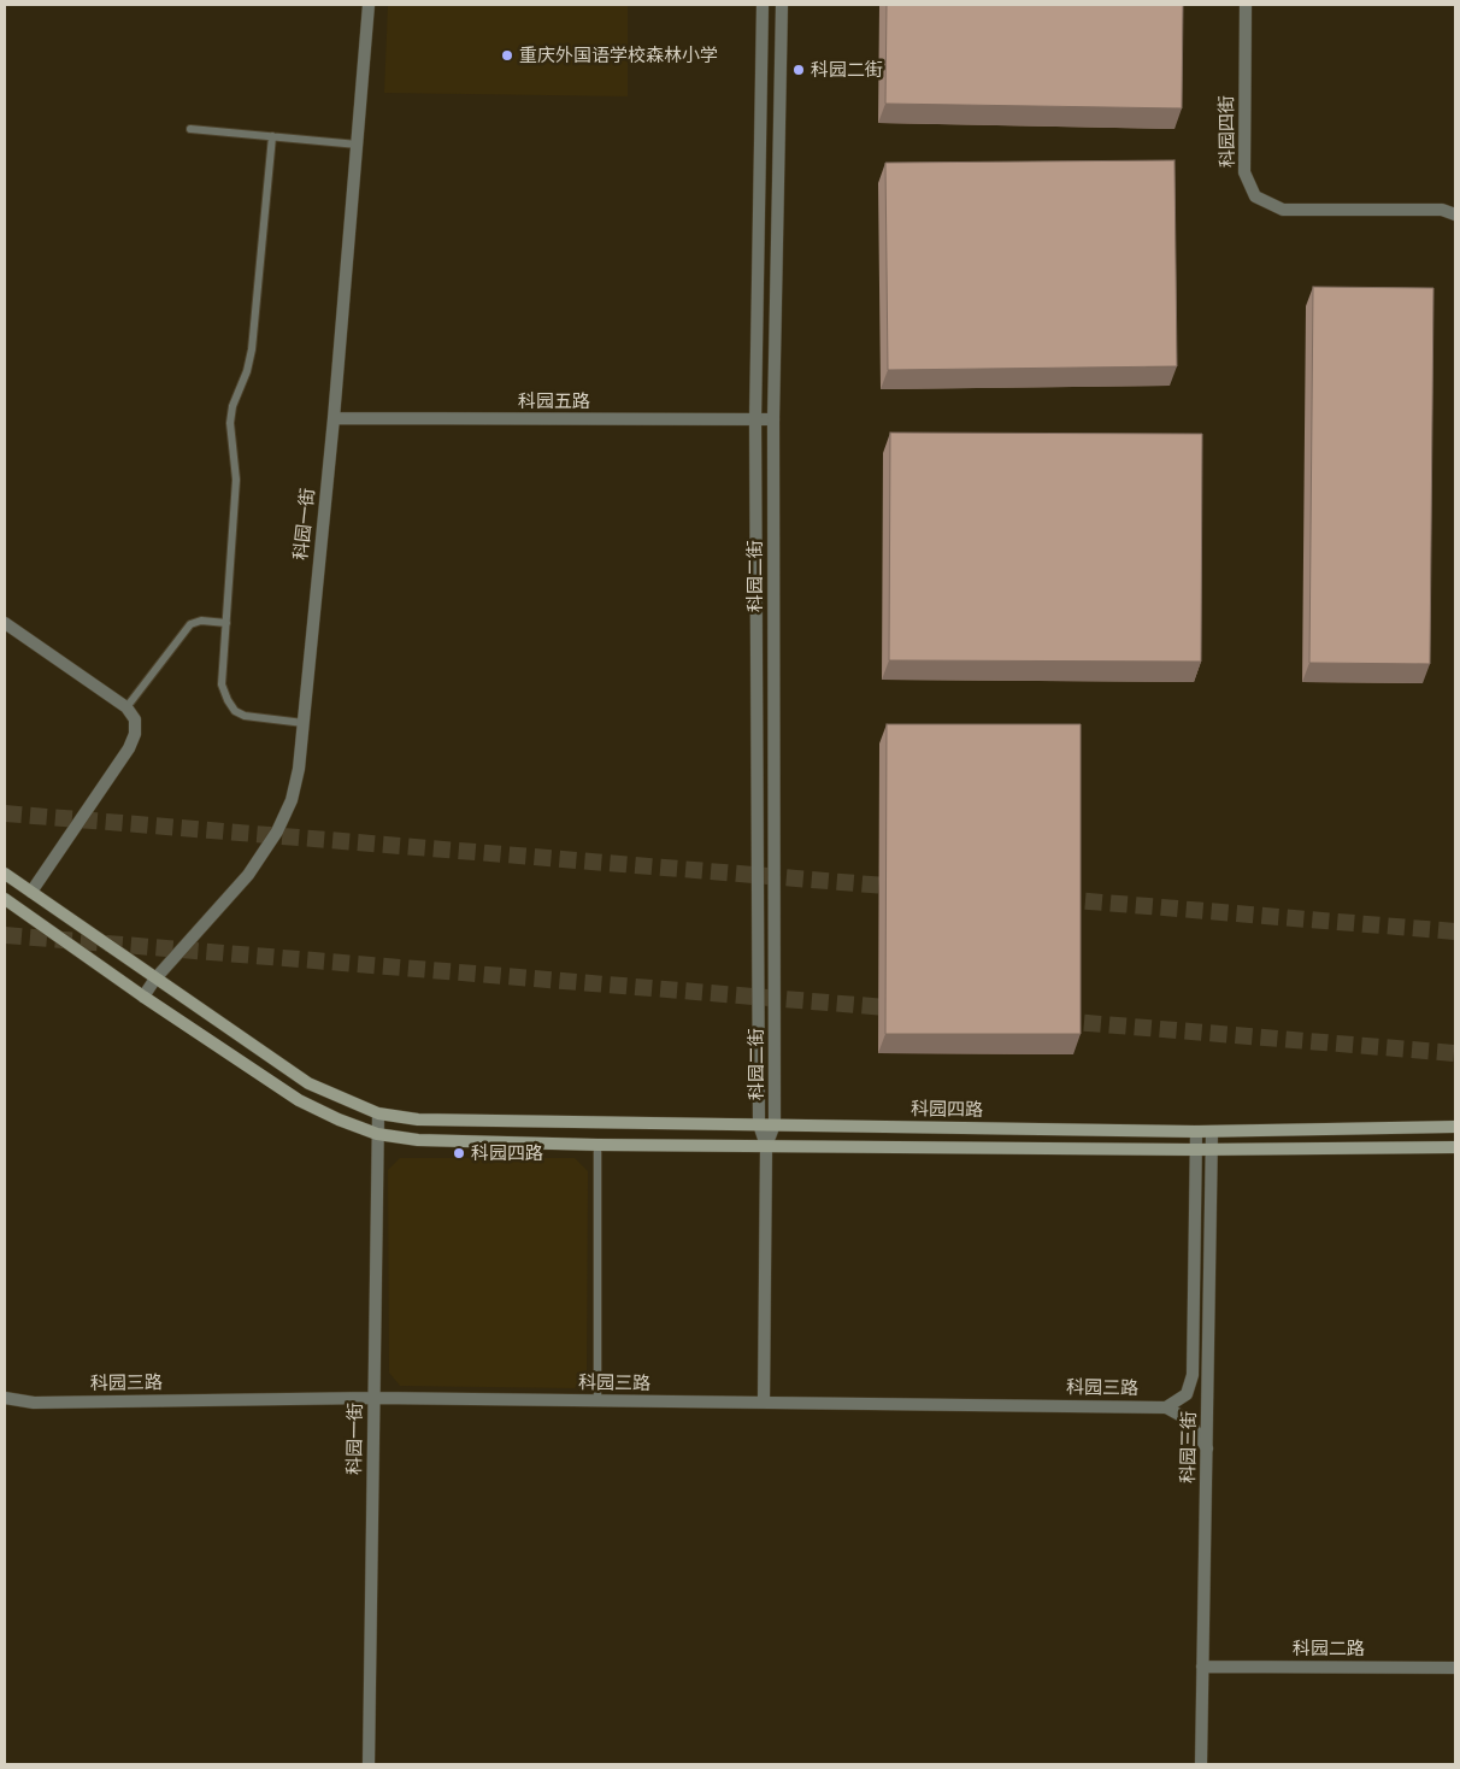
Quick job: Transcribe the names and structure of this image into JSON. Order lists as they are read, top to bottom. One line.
{"streets":{"main road":["科园四路"],"street":["科园四街","科园五路","科园一街","科园二街","科园三路","科园三街","科园二路"]},"crossings":[["科园五路","科园一街"],["科园五路","科园二街"],["科园一街","科园四路"],["科园一街","科园三路"],["科园二街","科园四路"],["科园二街","科园三路"],["科园四路","科园三街"],["科园三路","科园三街"],["科园三街","科园二路"]],"places":["重庆外国语学校森林小学","科园二街","科园四路"]}
